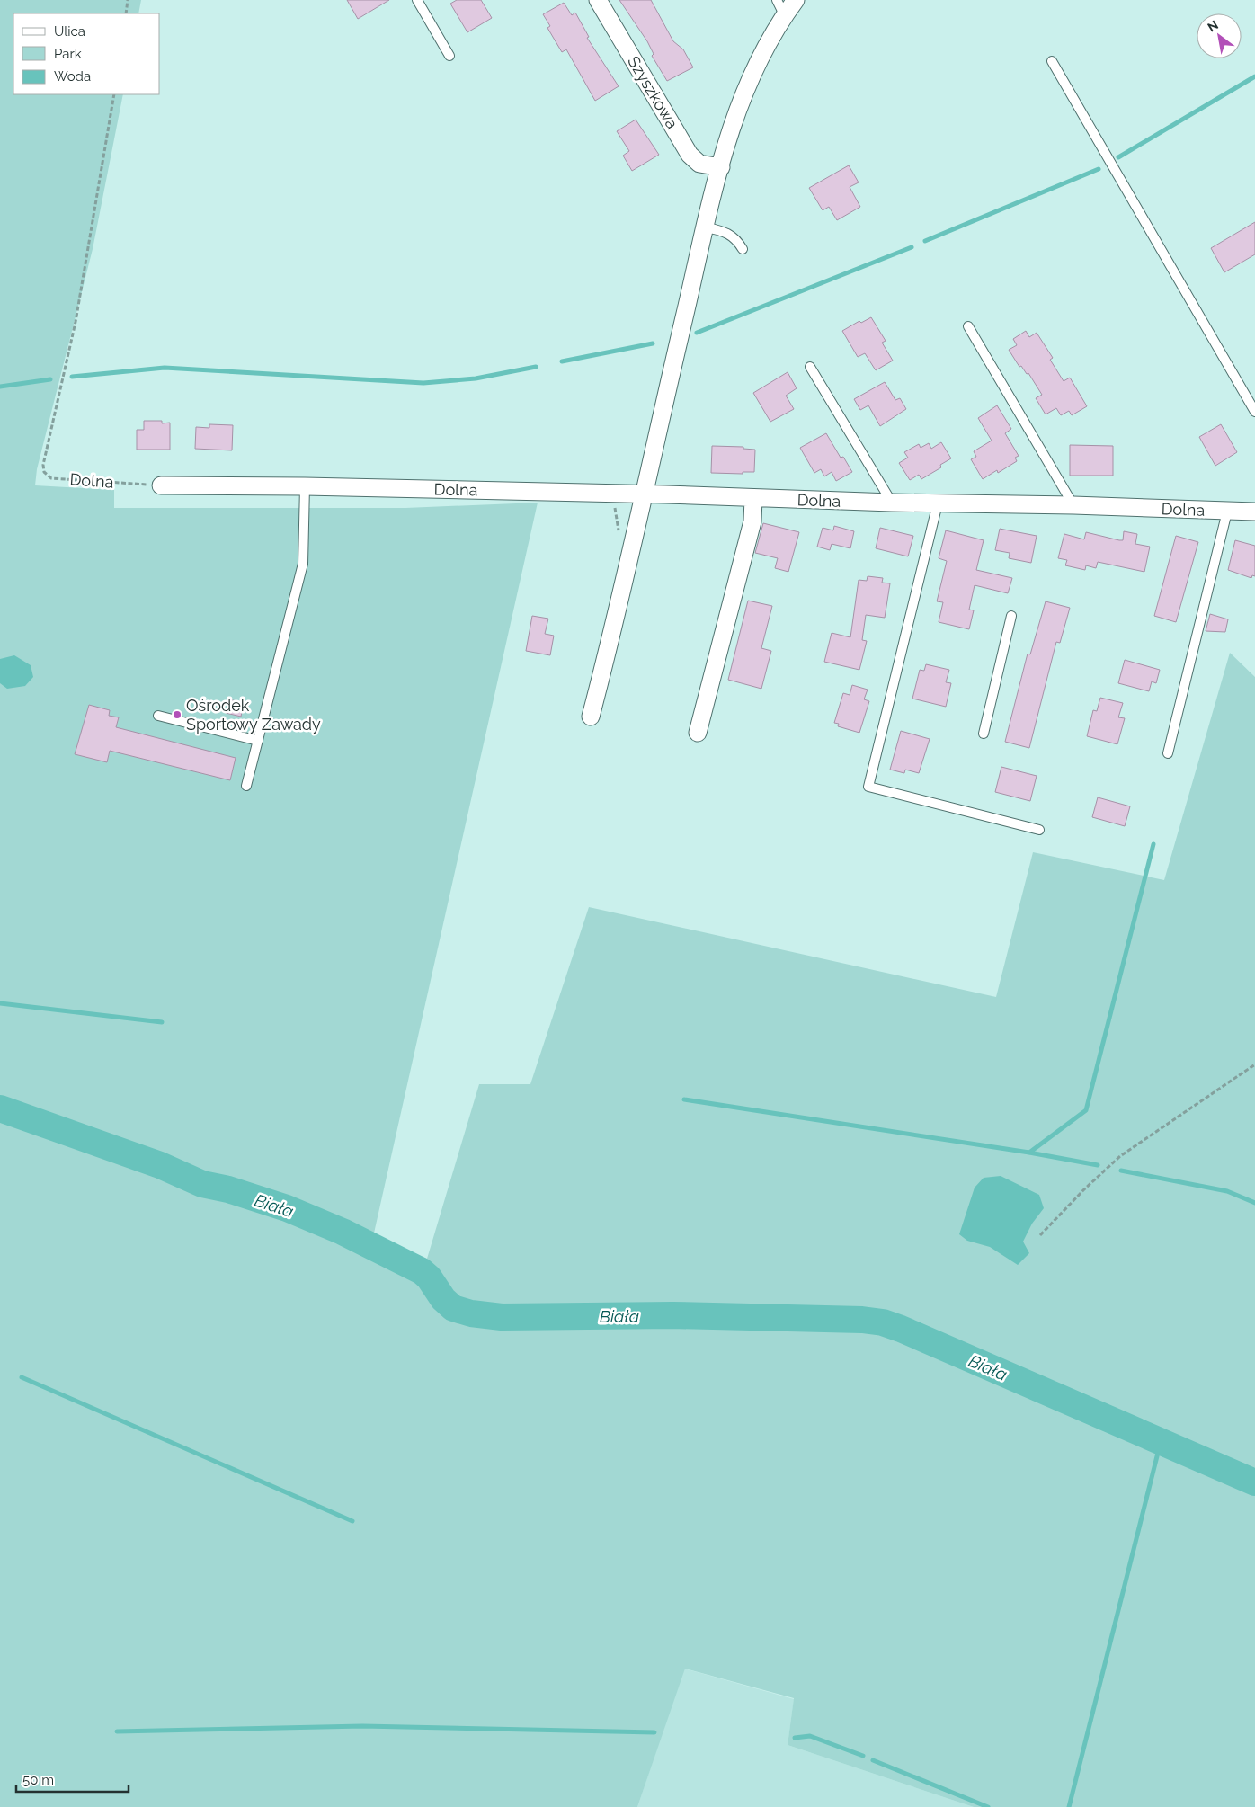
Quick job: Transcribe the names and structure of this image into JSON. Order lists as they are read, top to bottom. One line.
{"streets":{"street":["Szyszkowa","Dolna"]},"water":["Biała"],"places":["Ośrodek Sportowy Zawady"],"legend":["Ulica","Park","Woda"],"scale_bar":"50 m","north":"top left"}
